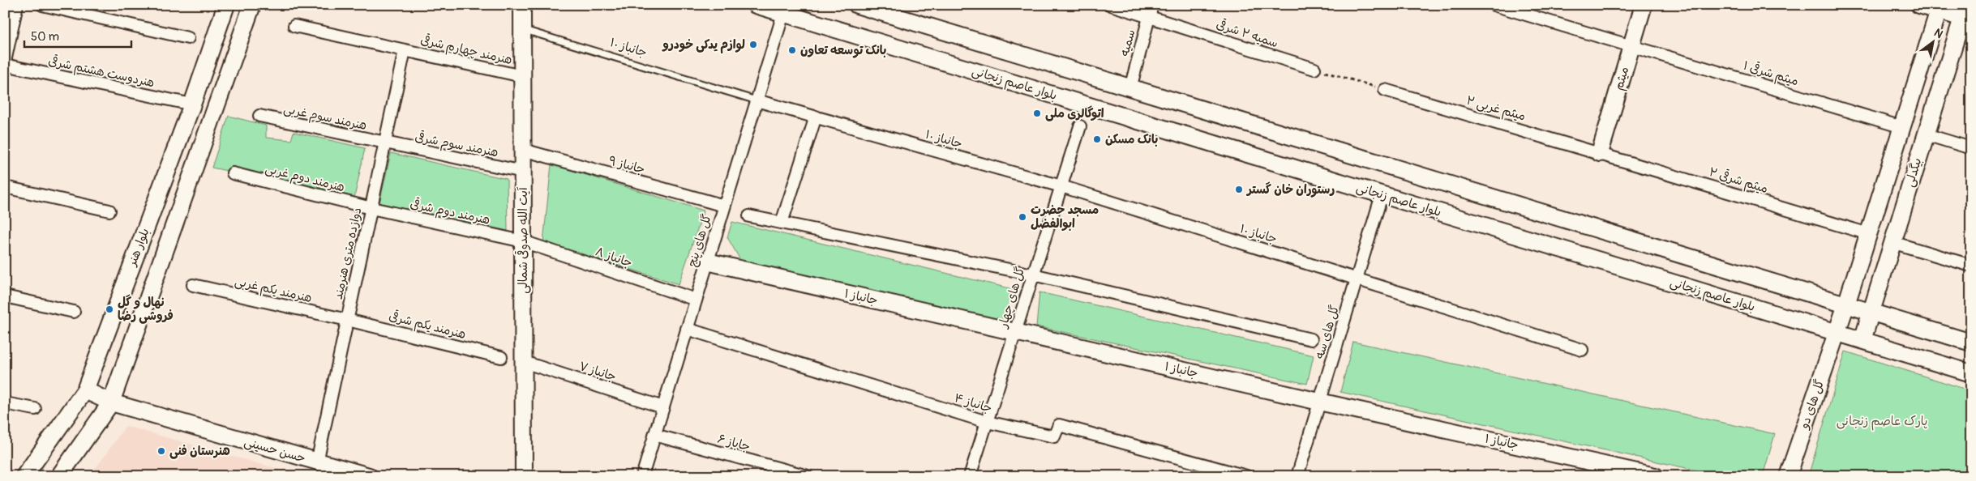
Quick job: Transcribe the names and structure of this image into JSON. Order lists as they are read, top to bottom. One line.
{"streets":{"main road":["میثم","بلوار عاصم زنجانی","بیگدلی","آیت الله صدوقی شمالی","بلوار هنر","جانباز ۱","گل های دو","حسن حسینی"],"street":["سمیه ۲ شرقی","سمیه","جانباز ۱۰","هنرمند چهارم شرقی","هنردوست هشتم شرقی","میثم شرقی ۱","میثم غربی ۲","هنرمند سوم غربی","هنرمند سوم شرقی","جانباز ۹","هنرمند دوم غربی","میثم شرقی ۲","هنرمند دوم شرقی","گل های پنج","دوازده متری هنرمند","جانباز ۸","هنرمند یکم غربی","گل های چهار","هنرمند یکم شرقی","گل های سه","جانباز ۷","جانباز ۴","جاباز ۶"]},"crossings":[["سمیه ۲ شرقی","سمیه"],["جانباز ۱۰","آیت الله صدوقی شمالی"],["جانباز ۱۰","گل های پنج"],["جانباز ۱۰","گل های چهار"],["جانباز ۱۰","گل های سه"],["هنرمند چهارم شرقی","آیت الله صدوقی شمالی"],["هنرمند چهارم شرقی","دوازده متری هنرمند"],["هنردوست هشتم شرقی","بلوار هنر"],["میثم شرقی ۱","میثم"],["میثم شرقی ۱","بیگدلی"],["میثم","میثم غربی ۲"],["میثم","میثم شرقی ۲"],["بلوار عاصم زنجانی","بیگدلی"],["بلوار عاصم زنجانی","گل های پنج"],["بلوار عاصم زنجانی","گل های سه"],["بلوار عاصم زنجانی","گل های دو"],["میثم غربی ۲","میثم شرقی ۲"],["هنرمند سوم غربی","هنرمند سوم شرقی"],["هنرمند سوم غربی","دوازده متری هنرمند"],["هنرمند سوم شرقی","آیت الله صدوقی شمالی"],["هنرمند سوم شرقی","دوازده متری هنرمند"],["جانباز ۹","آیت الله صدوقی شمالی"],["جانباز ۹","گل های پنج"],["بیگدلی","میثم شرقی ۲"],["بیگدلی","گل های دو"],["هنرمند دوم غربی","هنرمند دوم شرقی"],["هنرمند دوم غربی","دوازده متری هنرمند"],["هنرمند دوم شرقی","آیت الله صدوقی شمالی"],["هنرمند دوم شرقی","دوازده متری هنرمند"],["هنرمند دوم شرقی","جانباز ۸"],["آیت الله صدوقی شمالی","جانباز ۸"],["آیت الله صدوقی شمالی","جانباز ۷"],["گل های پنج","جانباز ۸"],["گل های پنج","جانباز ۱"],["گل های پنج","جانباز ۷"],["گل های پنج","جانباز ۴"],["گل های پنج","جاباز ۶"],["بلوار هنر","حسن حسینی"],["دوازده متری هنرمند","هنرمند یکم غربی"],["دوازده متری هنرمند","هنرمند یکم شرقی"],["دوازده متری هنرمند","حسن حسینی"],["هنرمند یکم غربی","هنرمند یکم شرقی"],["جانباز ۱","گل های چهار"],["جانباز ۱","گل های سه"],["گل های چهار","جانباز ۴"]],"parks":["پارک عاصم زنجانی"],"places":["لوازم یدکی خودرو","بانک توسعه تعاون","اتوگالری ملی","بانک مسکن","رستوران خان گستر","مسجد حضرت ابوالفضل","نهال و گل فروشی رضا","هنرستان فنی"],"scale_bar":"50 m","north":"top right"}
